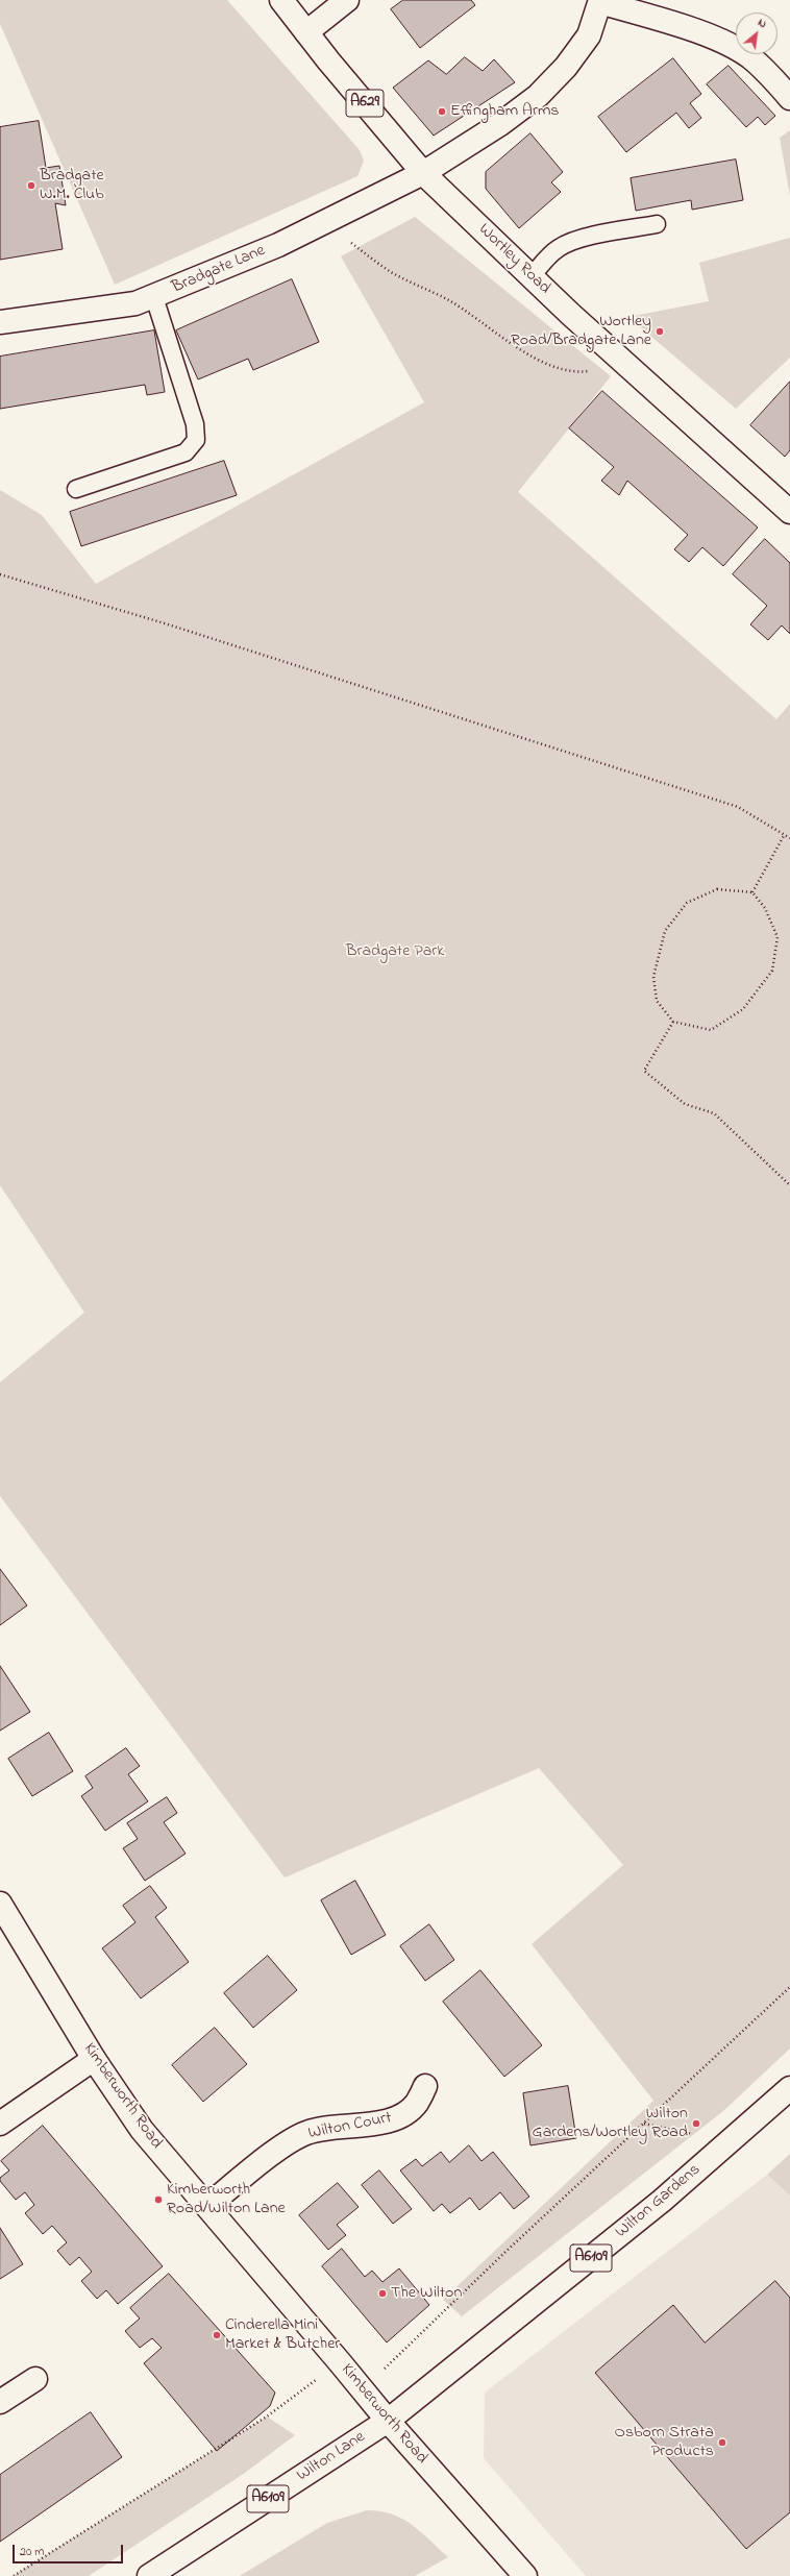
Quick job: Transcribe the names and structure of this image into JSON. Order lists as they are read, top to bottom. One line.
{"streets":{"street":["A629","Wortley Road","Bradgate Lane","Kimberworth Road","Wilton Court","Wilton Gardens","A6109","Wilton Lane"]},"crossings":[["Wortley Road","Bradgate Lane"],["Kimberworth Road","Wilton Court"],["Kimberworth Road","Wilton Gardens"],["Kimberworth Road","Wilton Lane"],["Wilton Gardens","Wilton Lane"]],"parks":["Bradgate Park"],"places":["Effingham Arms","Bradgate W.M. Club","Wortley Road/Bradgate Lane","Wilton Gardens/Wortley Road","Kimberworth Road/Wilton Lane","The Wilton","Cinderella Mini Market & Butcher","Osborn Strata Products"],"scale_bar":"20 m","north":"top right"}
